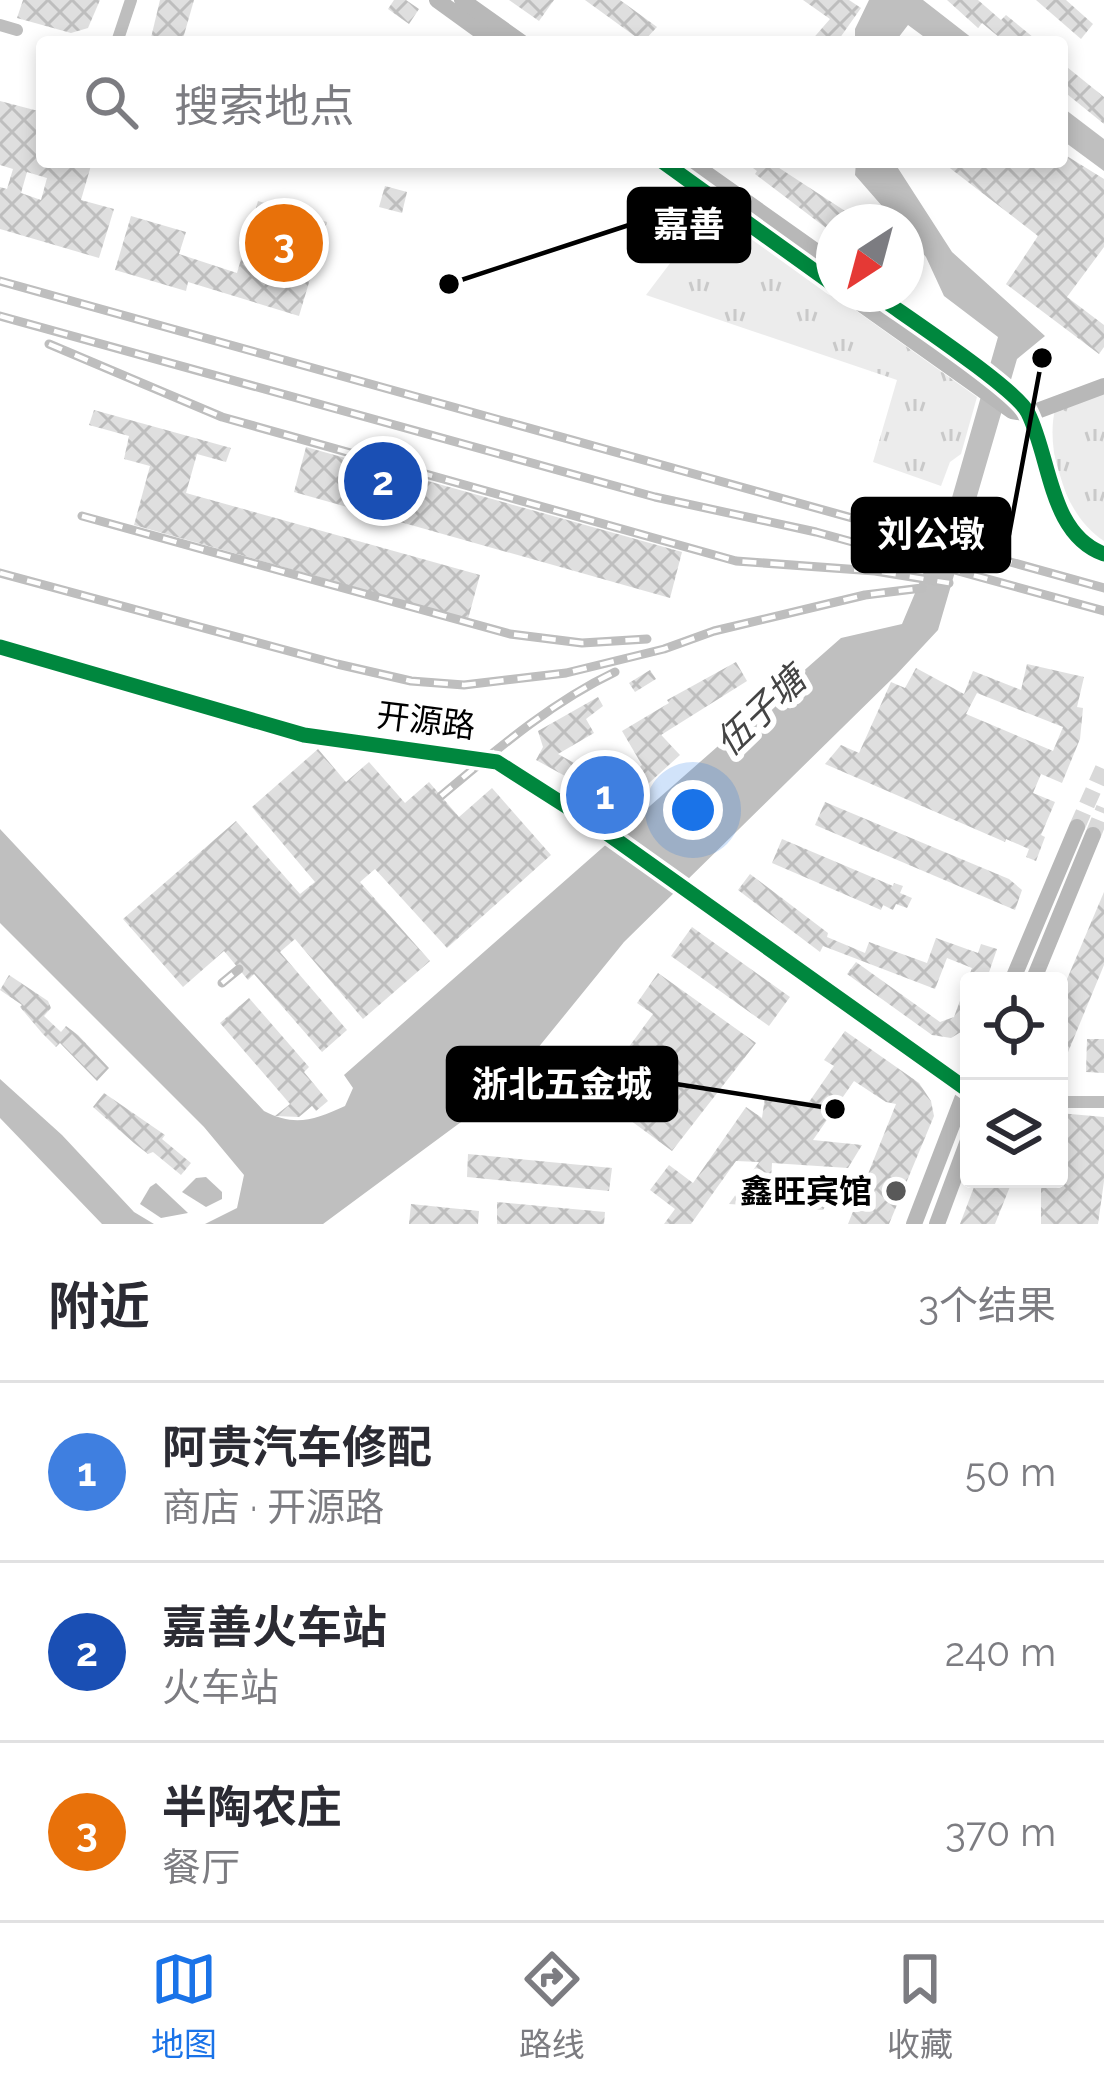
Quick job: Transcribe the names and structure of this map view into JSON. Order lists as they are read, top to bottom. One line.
{"streets":{"street":["开源路"]},"water":["伍子塘"],"places":["嘉善","刘公墩","浙北五金城","鑫旺宾馆"],"north":"bottom left","page":{"search":"搜索地点","pins":["3","2","1"],"heading":["附近","3个结果"],"list":[{"mark":"1","name":"阿贵汽车修配","note":"商店 · 开源路","value":"50 m"},{"mark":"2","name":"嘉善火车站","note":"火车站","value":"240 m"},{"mark":"3","name":"半陶农庄","note":"餐厅","value":"370 m"}],"nav":["地图","路线","收藏"]}}
